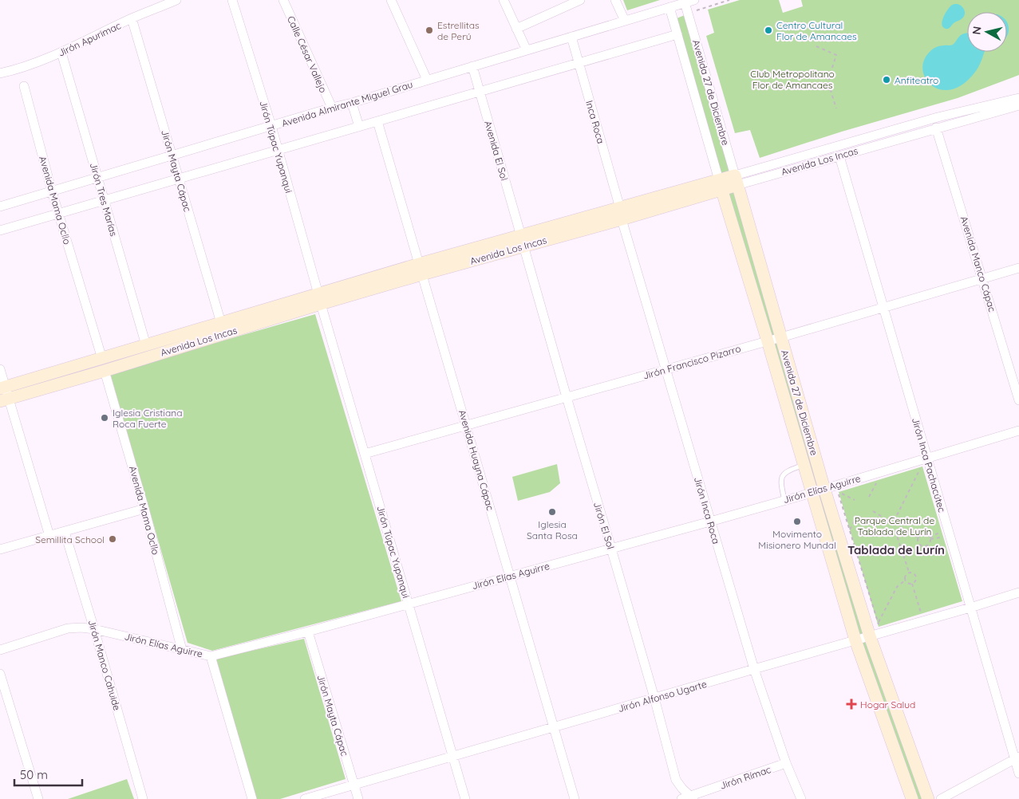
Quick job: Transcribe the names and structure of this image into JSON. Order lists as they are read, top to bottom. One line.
{"streets":{"street":["Jirón Apurimac","Calle César Vallejo","Avenida 27 de Diciembre","Avenida Almirante Miguel Grau","Inca Roca","Jirón Túpac Yupanqui","Avenida El Sol","Avenida Los Incas","Jirón Mayta Cápac","Jirón Tres Marías","Avenida Mama Ocllo","Avenida Manco Cápac","Jirón Francisco Pizarro","Avenida Huayna Cápac","Jirón Inca Pachacútec","Jirón Elías Aguirre","Jirón Inca Roca","Jirón El Sol","Jirón Manco Cahuide","Jirón Alfonso Ugarte","Jirón Rímac"]},"crossings":[["Jirón Apurimac","Jirón Mayta Cápac"],["Jirón Apurimac","Jirón Tres Marías"],["Calle César Vallejo","Avenida Almirante Miguel Grau"],["Avenida 27 de Diciembre","Avenida Almirante Miguel Grau"],["Avenida 27 de Diciembre","Avenida Los Incas"],["Avenida 27 de Diciembre","Jirón Francisco Pizarro"],["Avenida 27 de Diciembre","Jirón Elías Aguirre"],["Avenida 27 de Diciembre","Jirón Alfonso Ugarte"],["Avenida Almirante Miguel Grau","Inca Roca"],["Avenida Almirante Miguel Grau","Jirón Túpac Yupanqui"],["Avenida Almirante Miguel Grau","Avenida El Sol"],["Avenida Almirante Miguel Grau","Jirón Mayta Cápac"],["Avenida Almirante Miguel Grau","Jirón Tres Marías"],["Avenida Almirante Miguel Grau","Avenida Mama Ocllo"],["Inca Roca","Avenida Los Incas"],["Inca Roca","Jirón Inca Roca"],["Jirón Túpac Yupanqui","Avenida Los Incas"],["Jirón Túpac Yupanqui","Jirón Francisco Pizarro"],["Jirón Túpac Yupanqui","Jirón Elías Aguirre"],["Jirón Túpac Yupanqui","Jirón Alfonso Ugarte"],["Avenida El Sol","Avenida Los Incas"],["Avenida El Sol","Jirón El Sol"],["Avenida Los Incas","Jirón Mayta Cápac"],["Avenida Los Incas","Jirón Tres Marías"],["Avenida Los Incas","Avenida Mama Ocllo"],["Avenida Los Incas","Avenida Manco Cápac"],["Avenida Los Incas","Avenida Huayna Cápac"],["Avenida Los Incas","Jirón Inca Pachacútec"],["Avenida Los Incas","Jirón Inca Roca"],["Avenida Los Incas","Jirón El Sol"],["Jirón Mayta Cápac","Jirón Elías Aguirre"],["Jirón Mayta Cápac","Jirón Alfonso Ugarte"],["Avenida Mama Ocllo","Jirón Elías Aguirre"],["Avenida Manco Cápac","Jirón Francisco Pizarro"],["Jirón Francisco Pizarro","Avenida Huayna Cápac"],["Jirón Francisco Pizarro","Jirón Inca Pachacútec"],["Jirón Francisco Pizarro","Jirón Inca Roca"],["Jirón Francisco Pizarro","Jirón El Sol"],["Avenida Huayna Cápac","Jirón Elías Aguirre"],["Avenida Huayna Cápac","Jirón Alfonso Ugarte"],["Jirón Inca Pachacútec","Jirón Elías Aguirre"],["Jirón Inca Pachacútec","Jirón Alfonso Ugarte"],["Jirón Elías Aguirre","Jirón Inca Roca"],["Jirón Elías Aguirre","Jirón El Sol"],["Jirón Elías Aguirre","Jirón Manco Cahuide"],["Jirón Inca Roca","Jirón Alfonso Ugarte"],["Jirón Inca Roca","Jirón Rímac"],["Jirón El Sol","Jirón Alfonso Ugarte"],["Jirón El Sol","Jirón Rímac"]],"districts":["Tablada de Lurín"],"parks":["Club Metropolitano Flor de Amancaes","Parque Central de Tablada de Lurín"],"places":{"other":["Estrellitas de Perú","Centro Cultural Flor de Amancaes","Anfiteatro","Iglesia Cristiana Roca Fuerte","Iglesia Santa Rosa","Movimento Misionero Mundal","Semillita School"],"health":["Hogar Salud"]},"scale_bar":"50 m","north":"left"}
